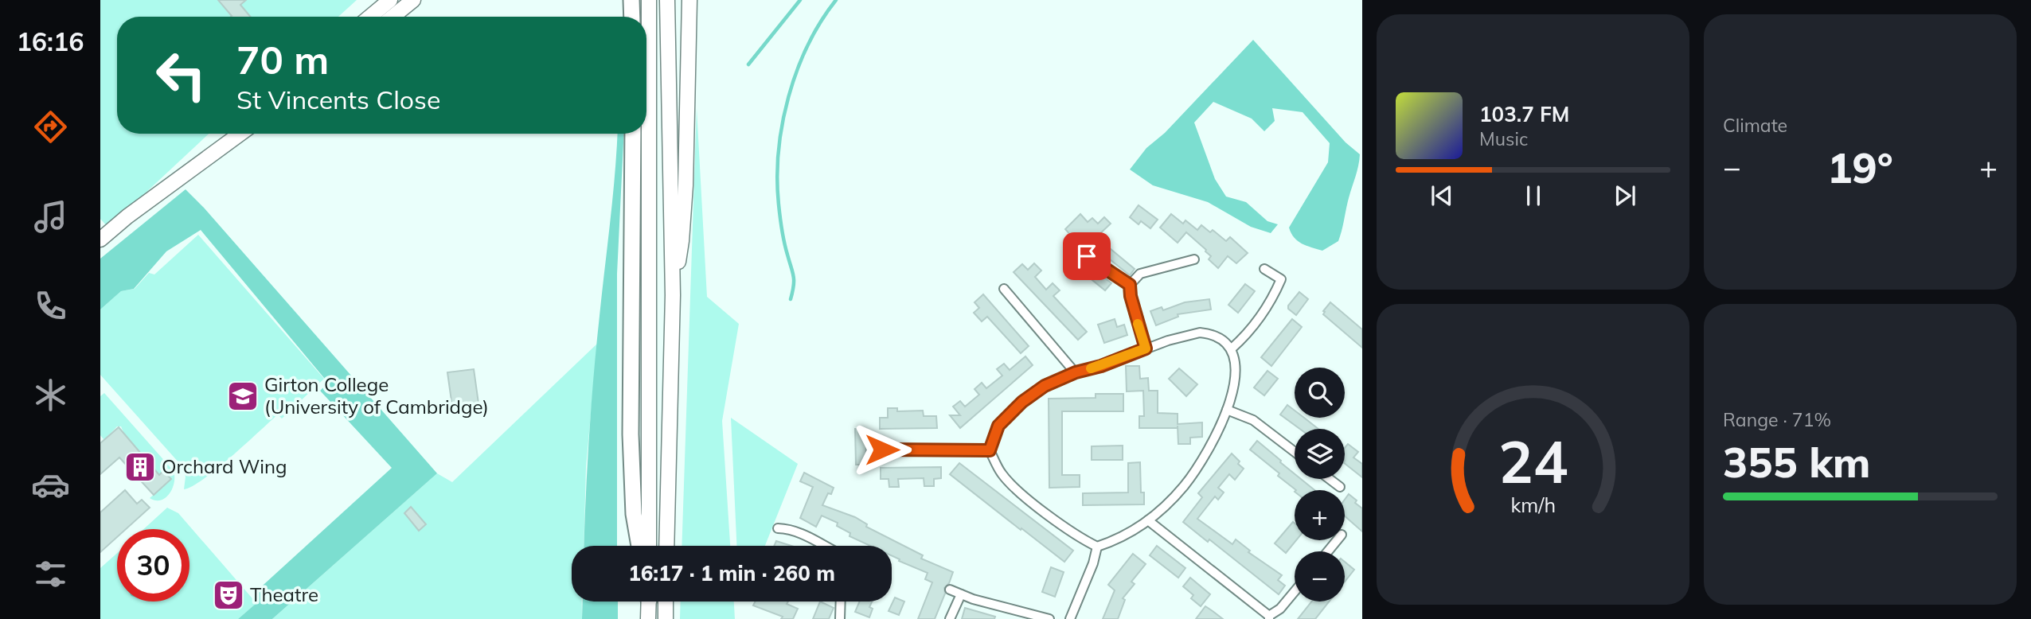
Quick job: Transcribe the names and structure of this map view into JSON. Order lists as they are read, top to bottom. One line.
{"places":{"school or university":["Girton College (University of Cambridge)"],"building":["Orchard Wing"],"theatre":["Theatre"]},"page":{"tabs":"16:16","tile":["Climate",["Range · 71%","355 km"]],"turn":["70 m","St Vincents Close"],"song":["103.7 FM","Music"],"heat":["−","19°","+"],"map_buttons":["+","−"],"limit":"30","trip":"16:17 · 1 min · 260 m","gauge":["24","km/h"]}}
